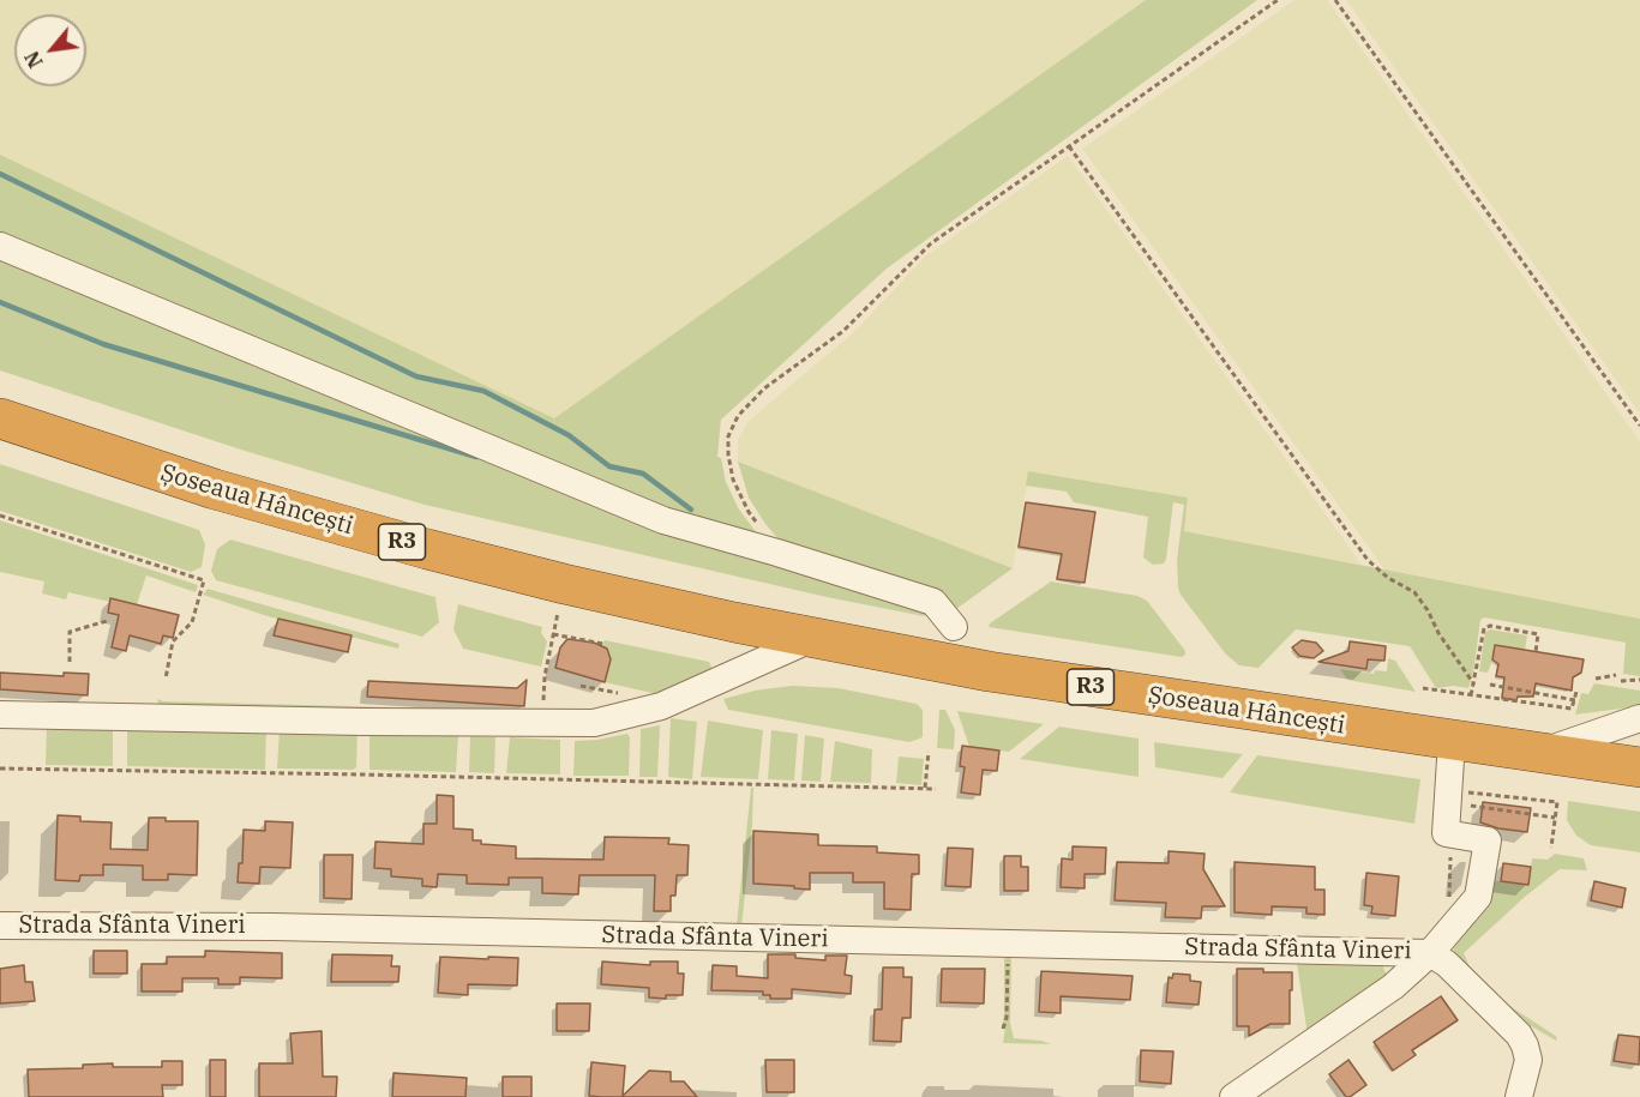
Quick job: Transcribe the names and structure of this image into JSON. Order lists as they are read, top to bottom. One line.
{"streets":{"highway":["Șoseaua Hâncești","R3"],"street":["Strada Sfânta Vineri"]},"north":"bottom left"}
